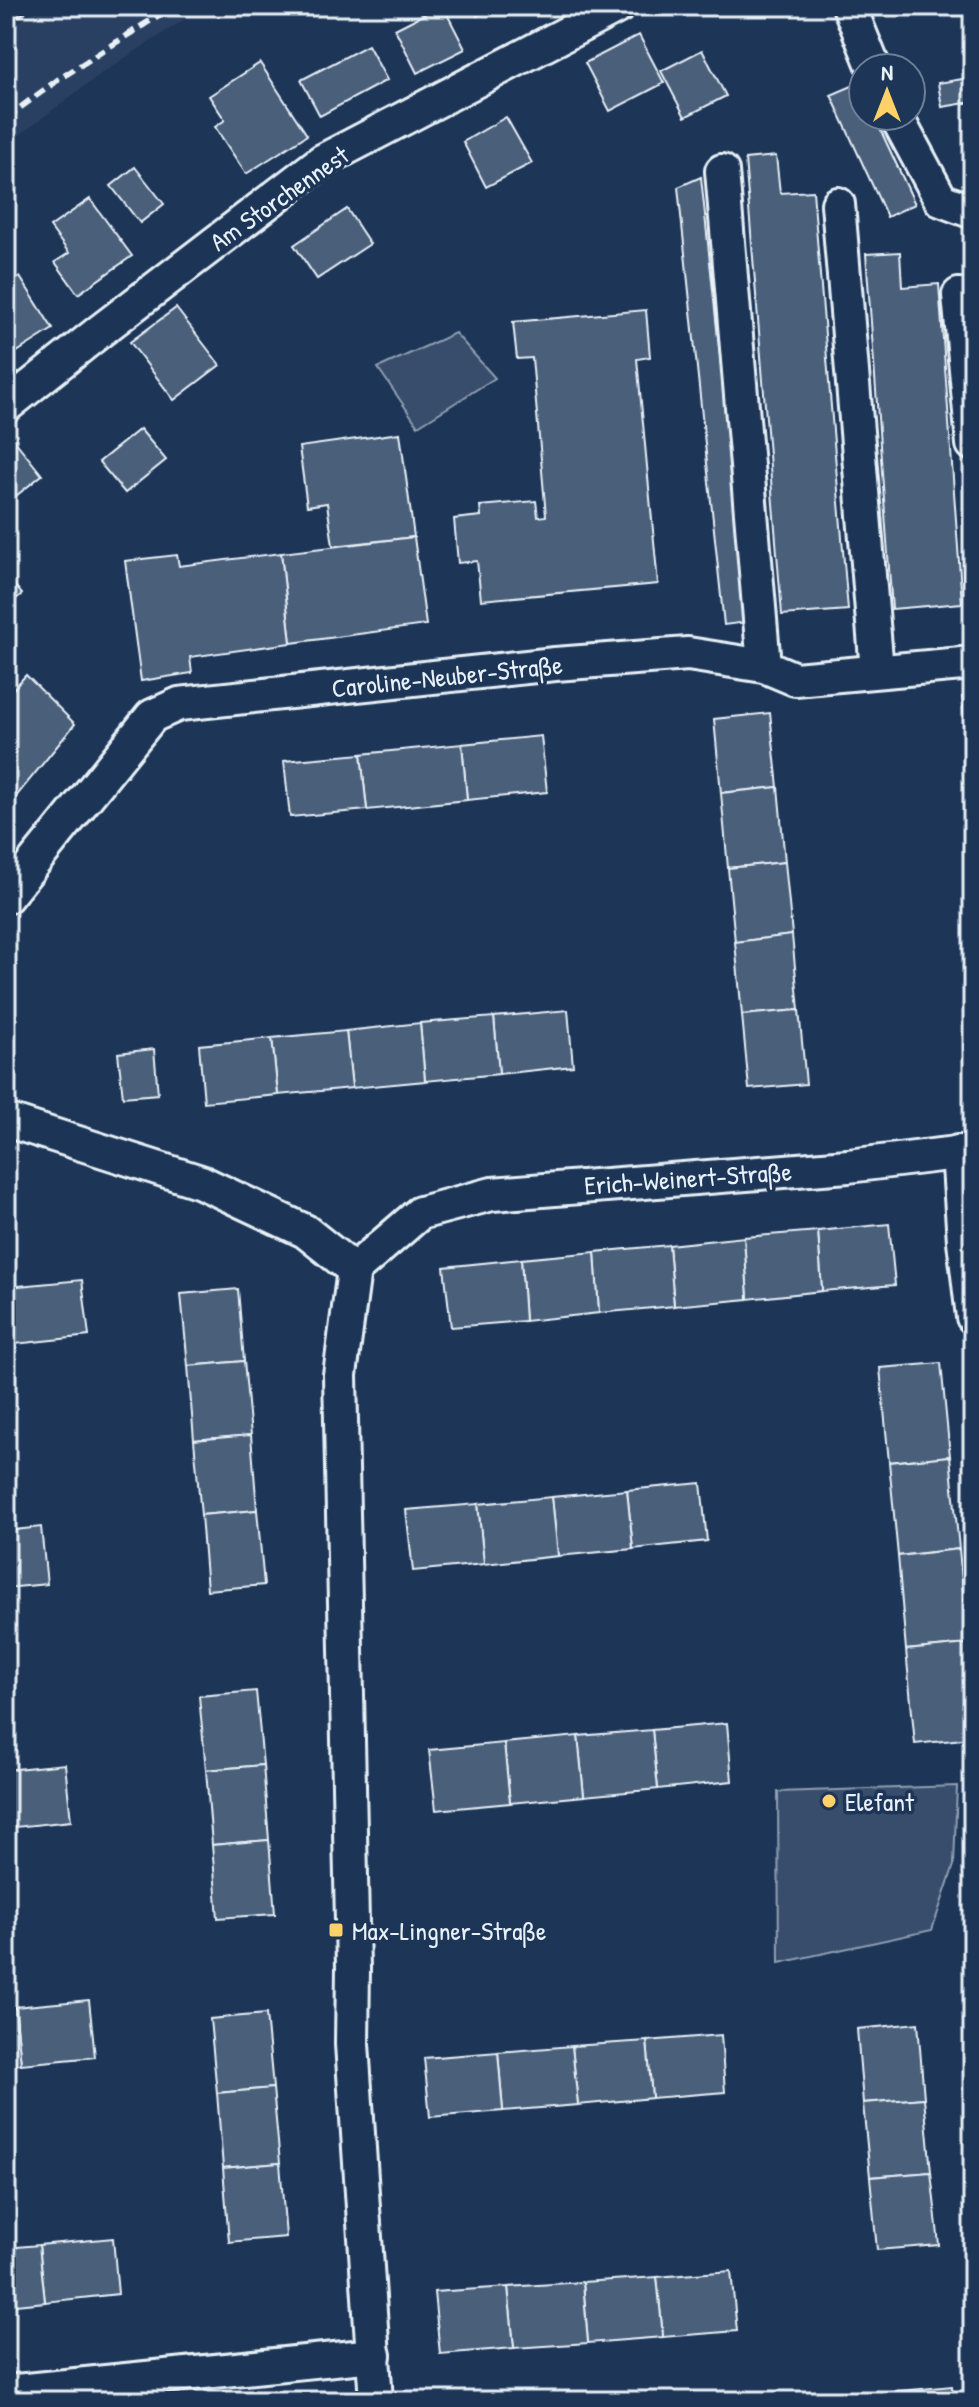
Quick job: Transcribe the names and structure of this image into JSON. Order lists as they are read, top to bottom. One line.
{"streets":{"street":["Am Storchennest","Caroline-Neuber-Straße","Erich-Weinert-Straße"]},"places":{"other":["Elefant"],"transit":["Max-Lingner-Straße"]},"north":"top"}
